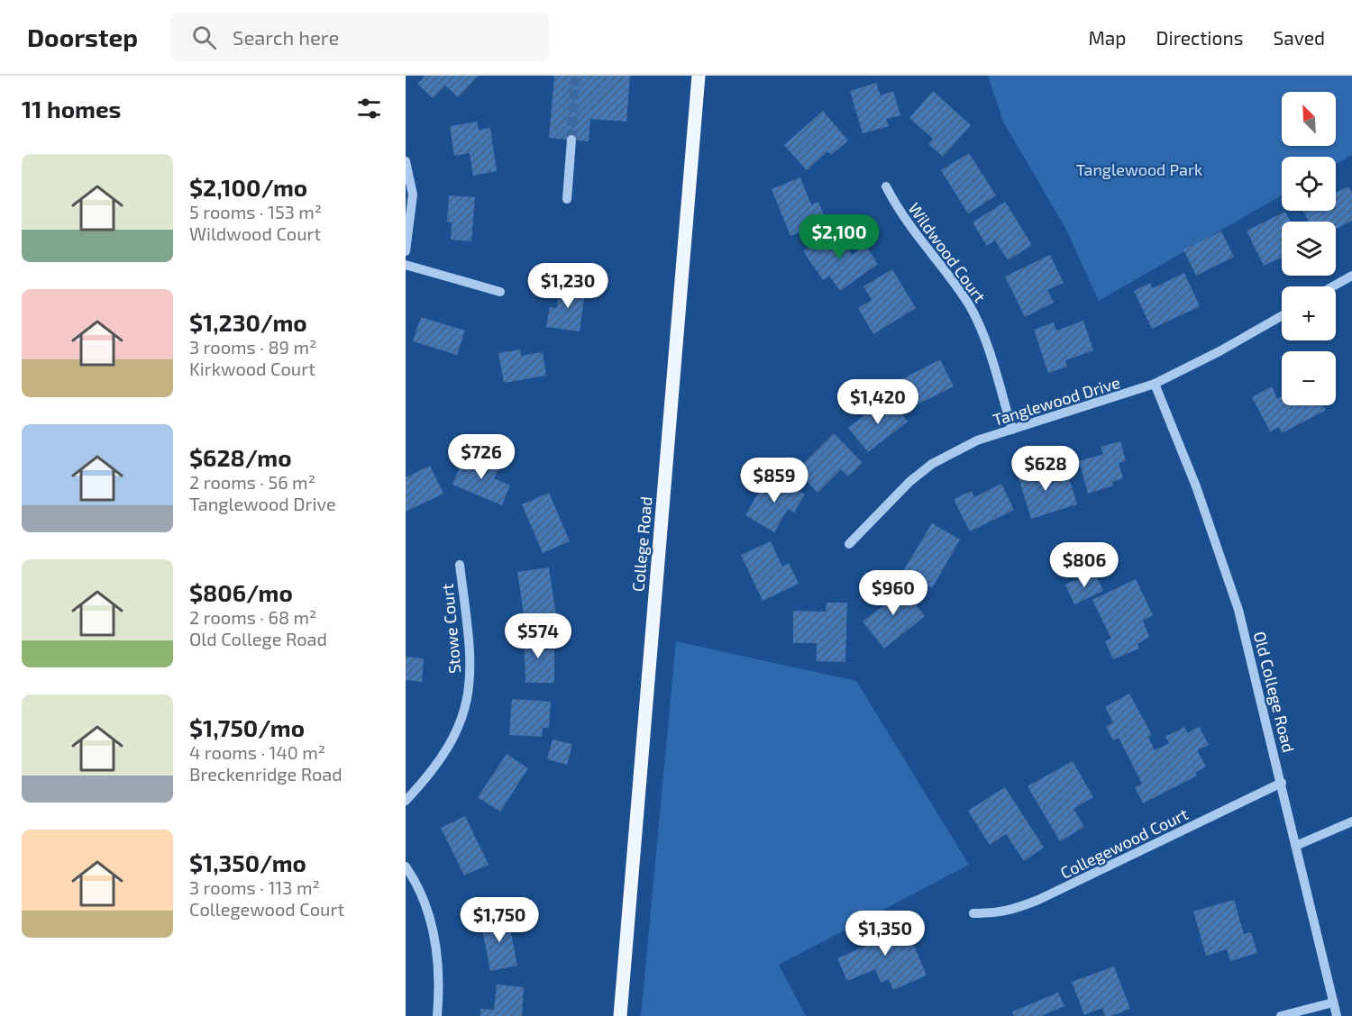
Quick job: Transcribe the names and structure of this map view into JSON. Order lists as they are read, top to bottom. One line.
{"streets":{"main road":["College Road"],"street":["Wildwood Court","Tanglewood Drive","Stowe Court","Old College Road","Collegewood Court"]},"crossings":[["Wildwood Court","Tanglewood Drive"],["Tanglewood Drive","Old College Road"],["Old College Road","Collegewood Court"]],"parks":["Tanglewood Park"],"north":"top left","page":{"header":"Doorstep","search":"Search here","nav":["Map","Directions","Saved"],"heading":"11 homes","map_buttons":["+","−"],"list":[{"name":"$2,100/mo","note":"5 rooms · 153 m² · Wildwood Court"},{"name":"$1,230/mo","note":"3 rooms · 89 m² · Kirkwood Court"},{"name":"$628/mo","note":"2 rooms · 56 m² · Tanglewood Drive"},{"name":"$806/mo","note":"2 rooms · 68 m² · Old College Road"},{"name":"$1,750/mo","note":"4 rooms · 140 m² · Breckenridge Road"},{"name":"$1,350/mo","note":"3 rooms · 113 m² · Collegewood Court"}],"price":["$2,100","$1,230","$1,420","$726","$628","$859","$806","$960","$574","$1,750","$1,350"]}}
